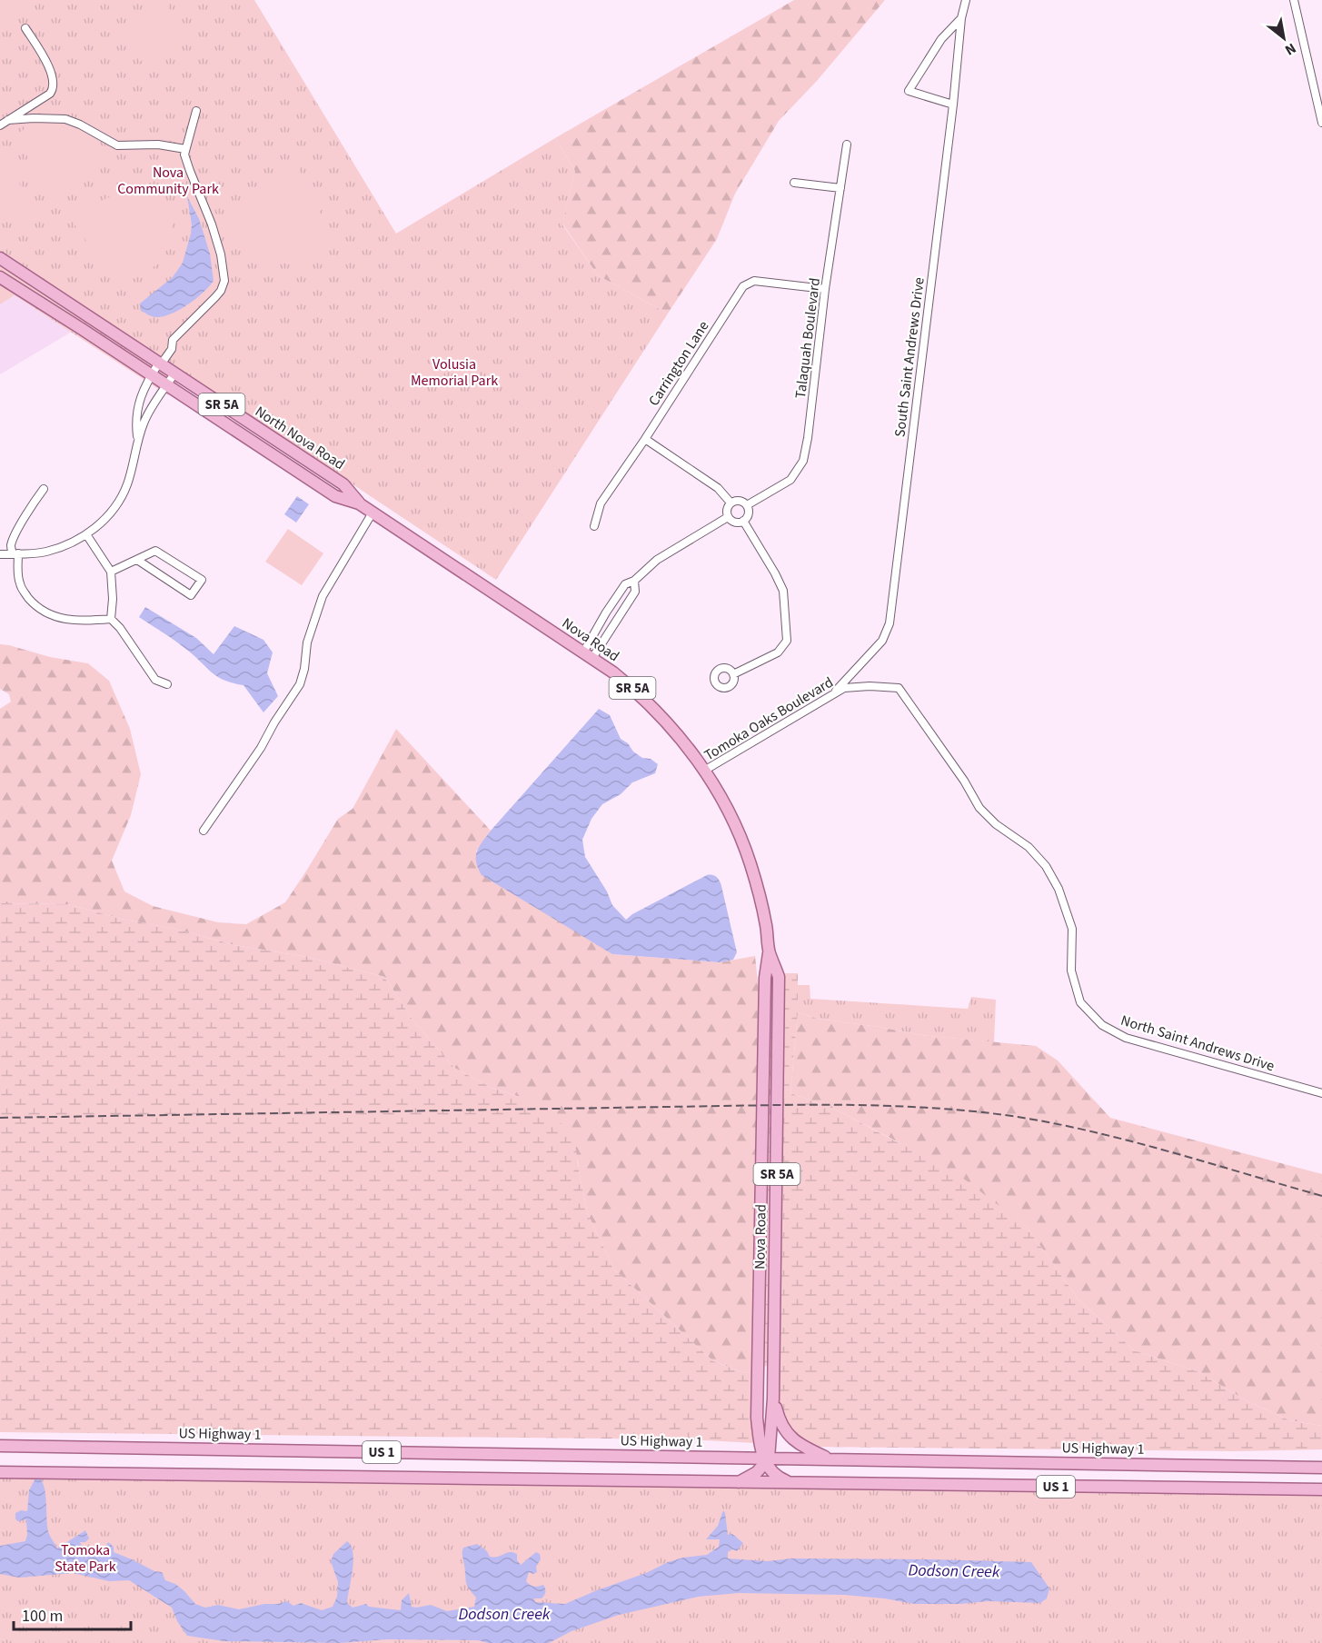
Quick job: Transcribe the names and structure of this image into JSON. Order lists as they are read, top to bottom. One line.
{"streets":{"main road":["SR 5A","North Nova Road","Nova Road","US Highway 1","US 1"],"street":["Talaquah Boulevard","South Saint Andrews Drive","Carrington Lane","Tomoka Oaks Boulevard","North Saint Andrews Drive"]},"crossings":[["Talaquah Boulevard","Carrington Lane"],["South Saint Andrews Drive","Tomoka Oaks Boulevard"],["North Nova Road","Nova Road"],["Nova Road","Tomoka Oaks Boulevard"],["Nova Road","US Highway 1"],["Tomoka Oaks Boulevard","North Saint Andrews Drive"]],"water":["Dodson Creek"],"parks":["Nova Community Park","Volusia Memorial Park","Tomoka State Park"],"scale_bar":"100 m","north":"bottom right"}
